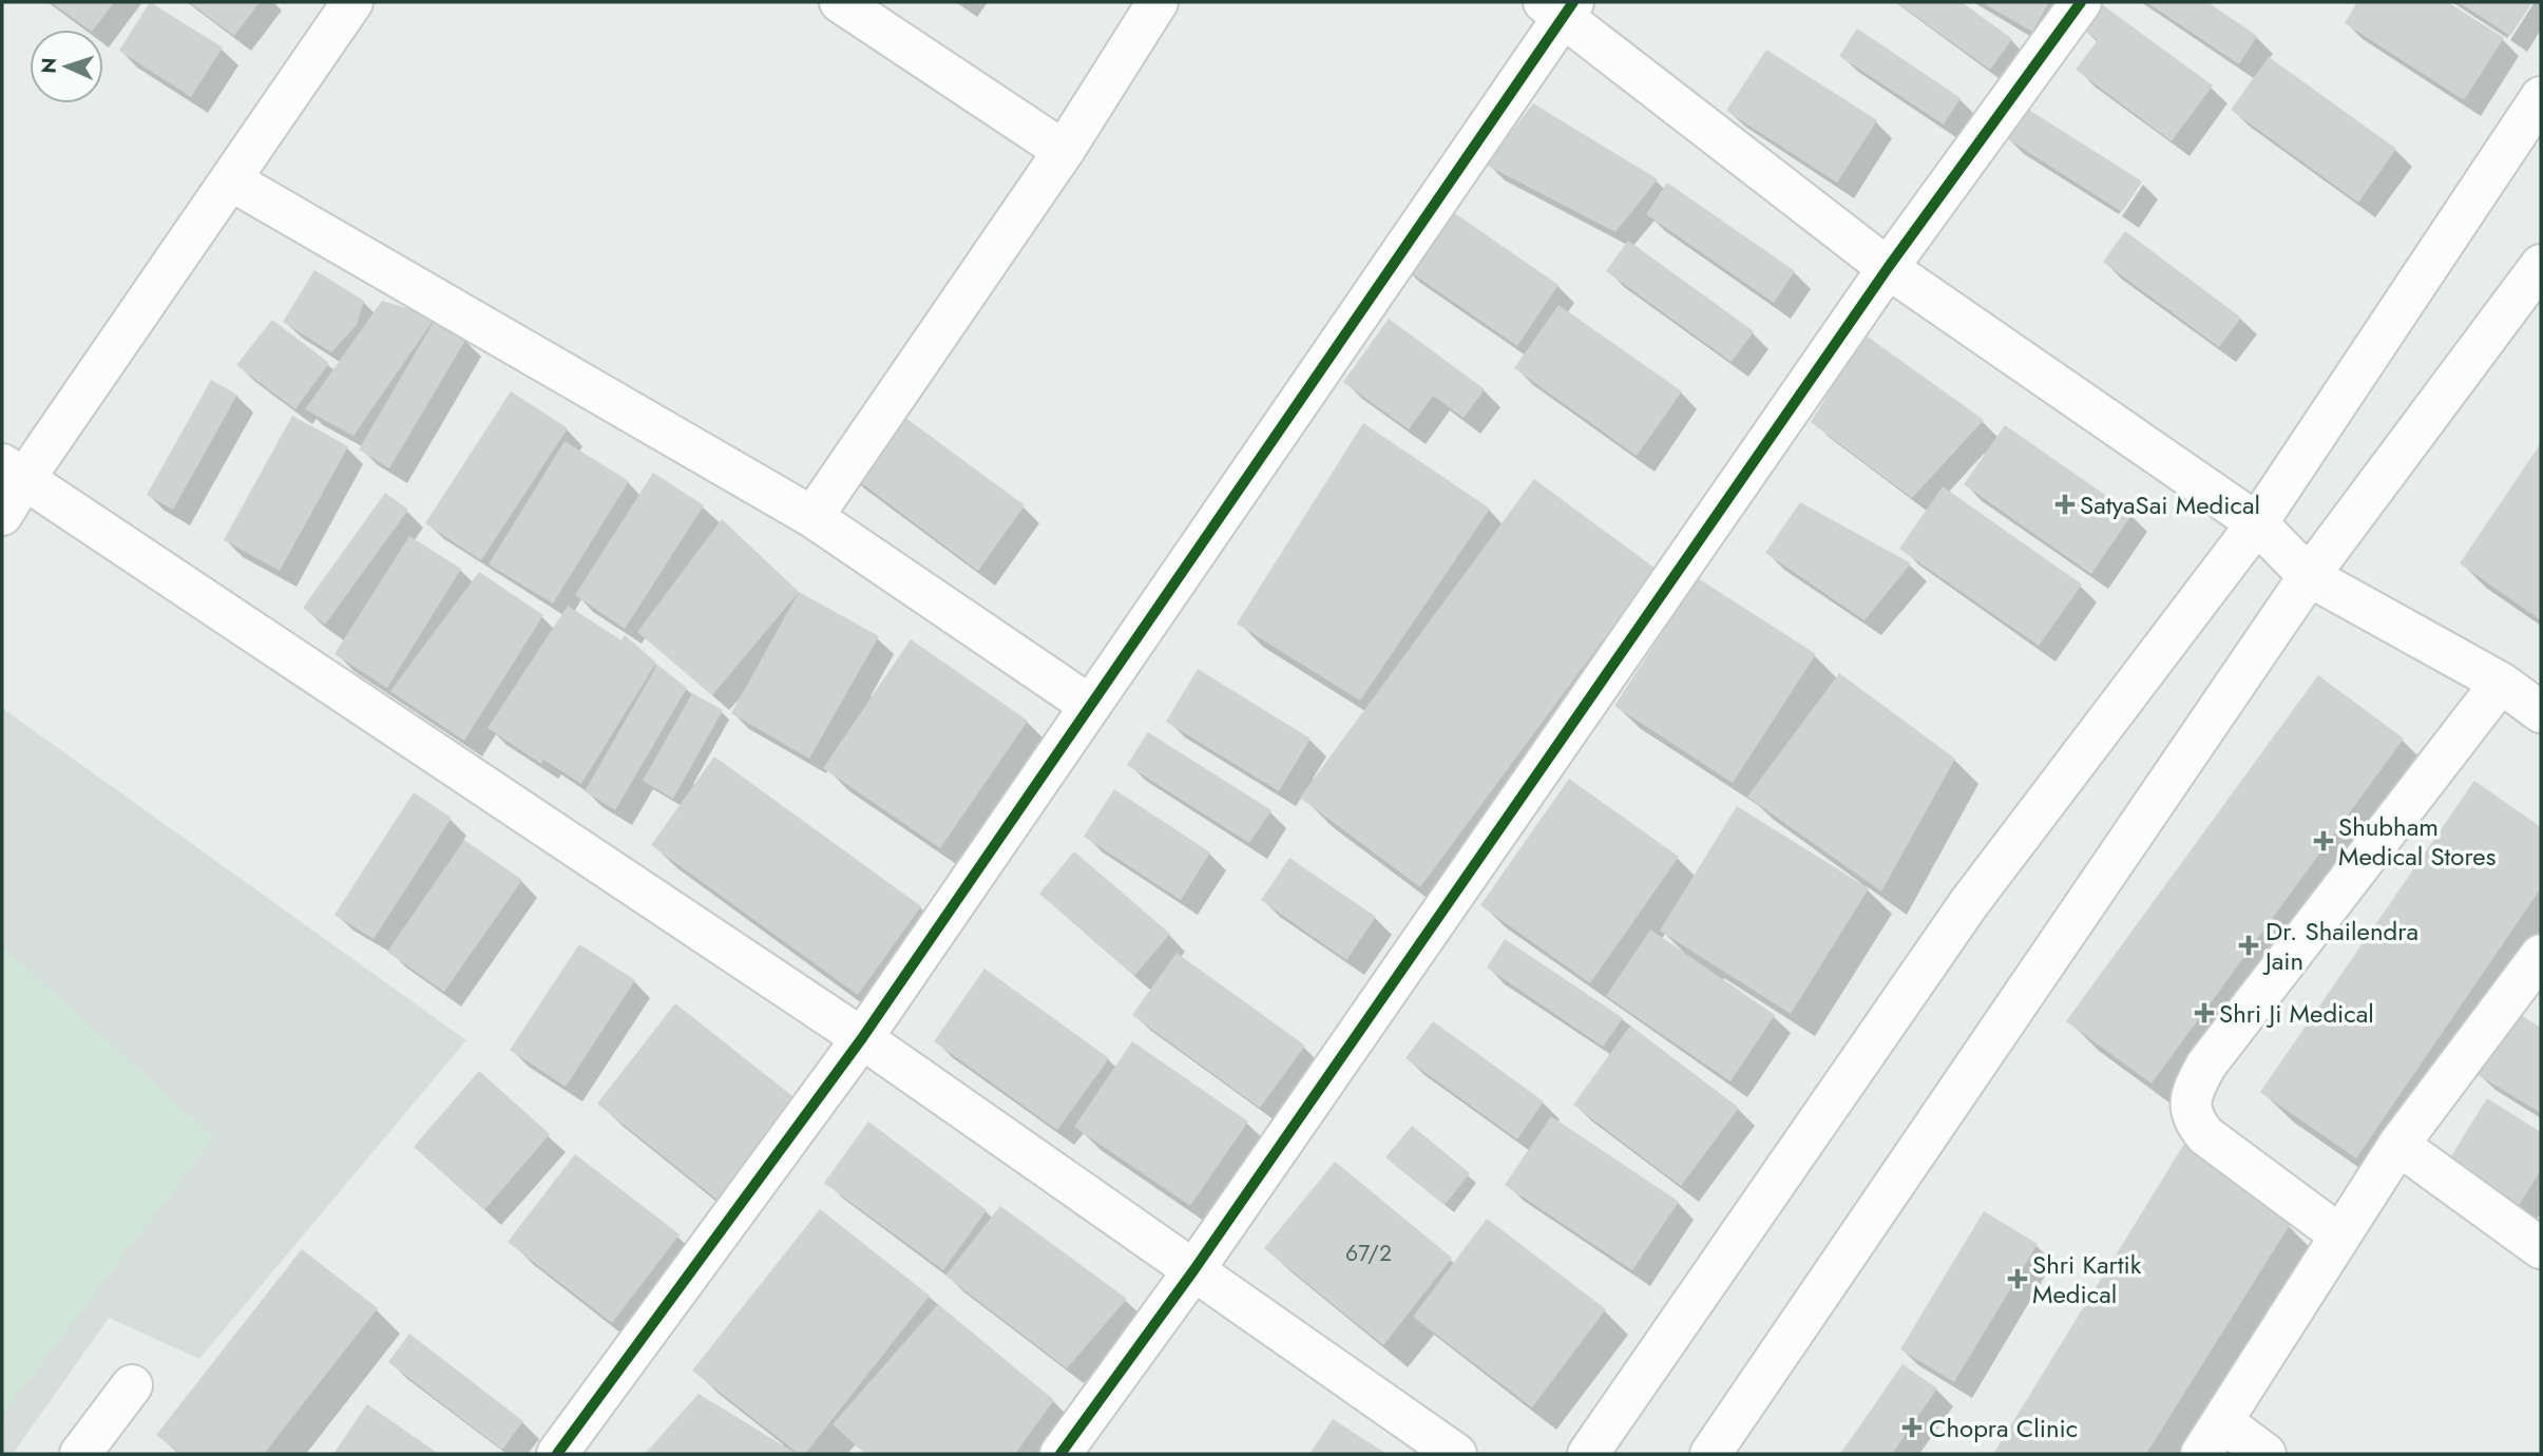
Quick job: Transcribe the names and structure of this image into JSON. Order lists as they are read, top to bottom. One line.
{"places":{"health":["SatyaSai Medical","Shubham Medical Stores","Dr. Shailendra Jain","Shri Ji Medical","Shri Kartik Medical","Chopra Clinic"]},"house_numbers":["67/2"],"north":"left"}
